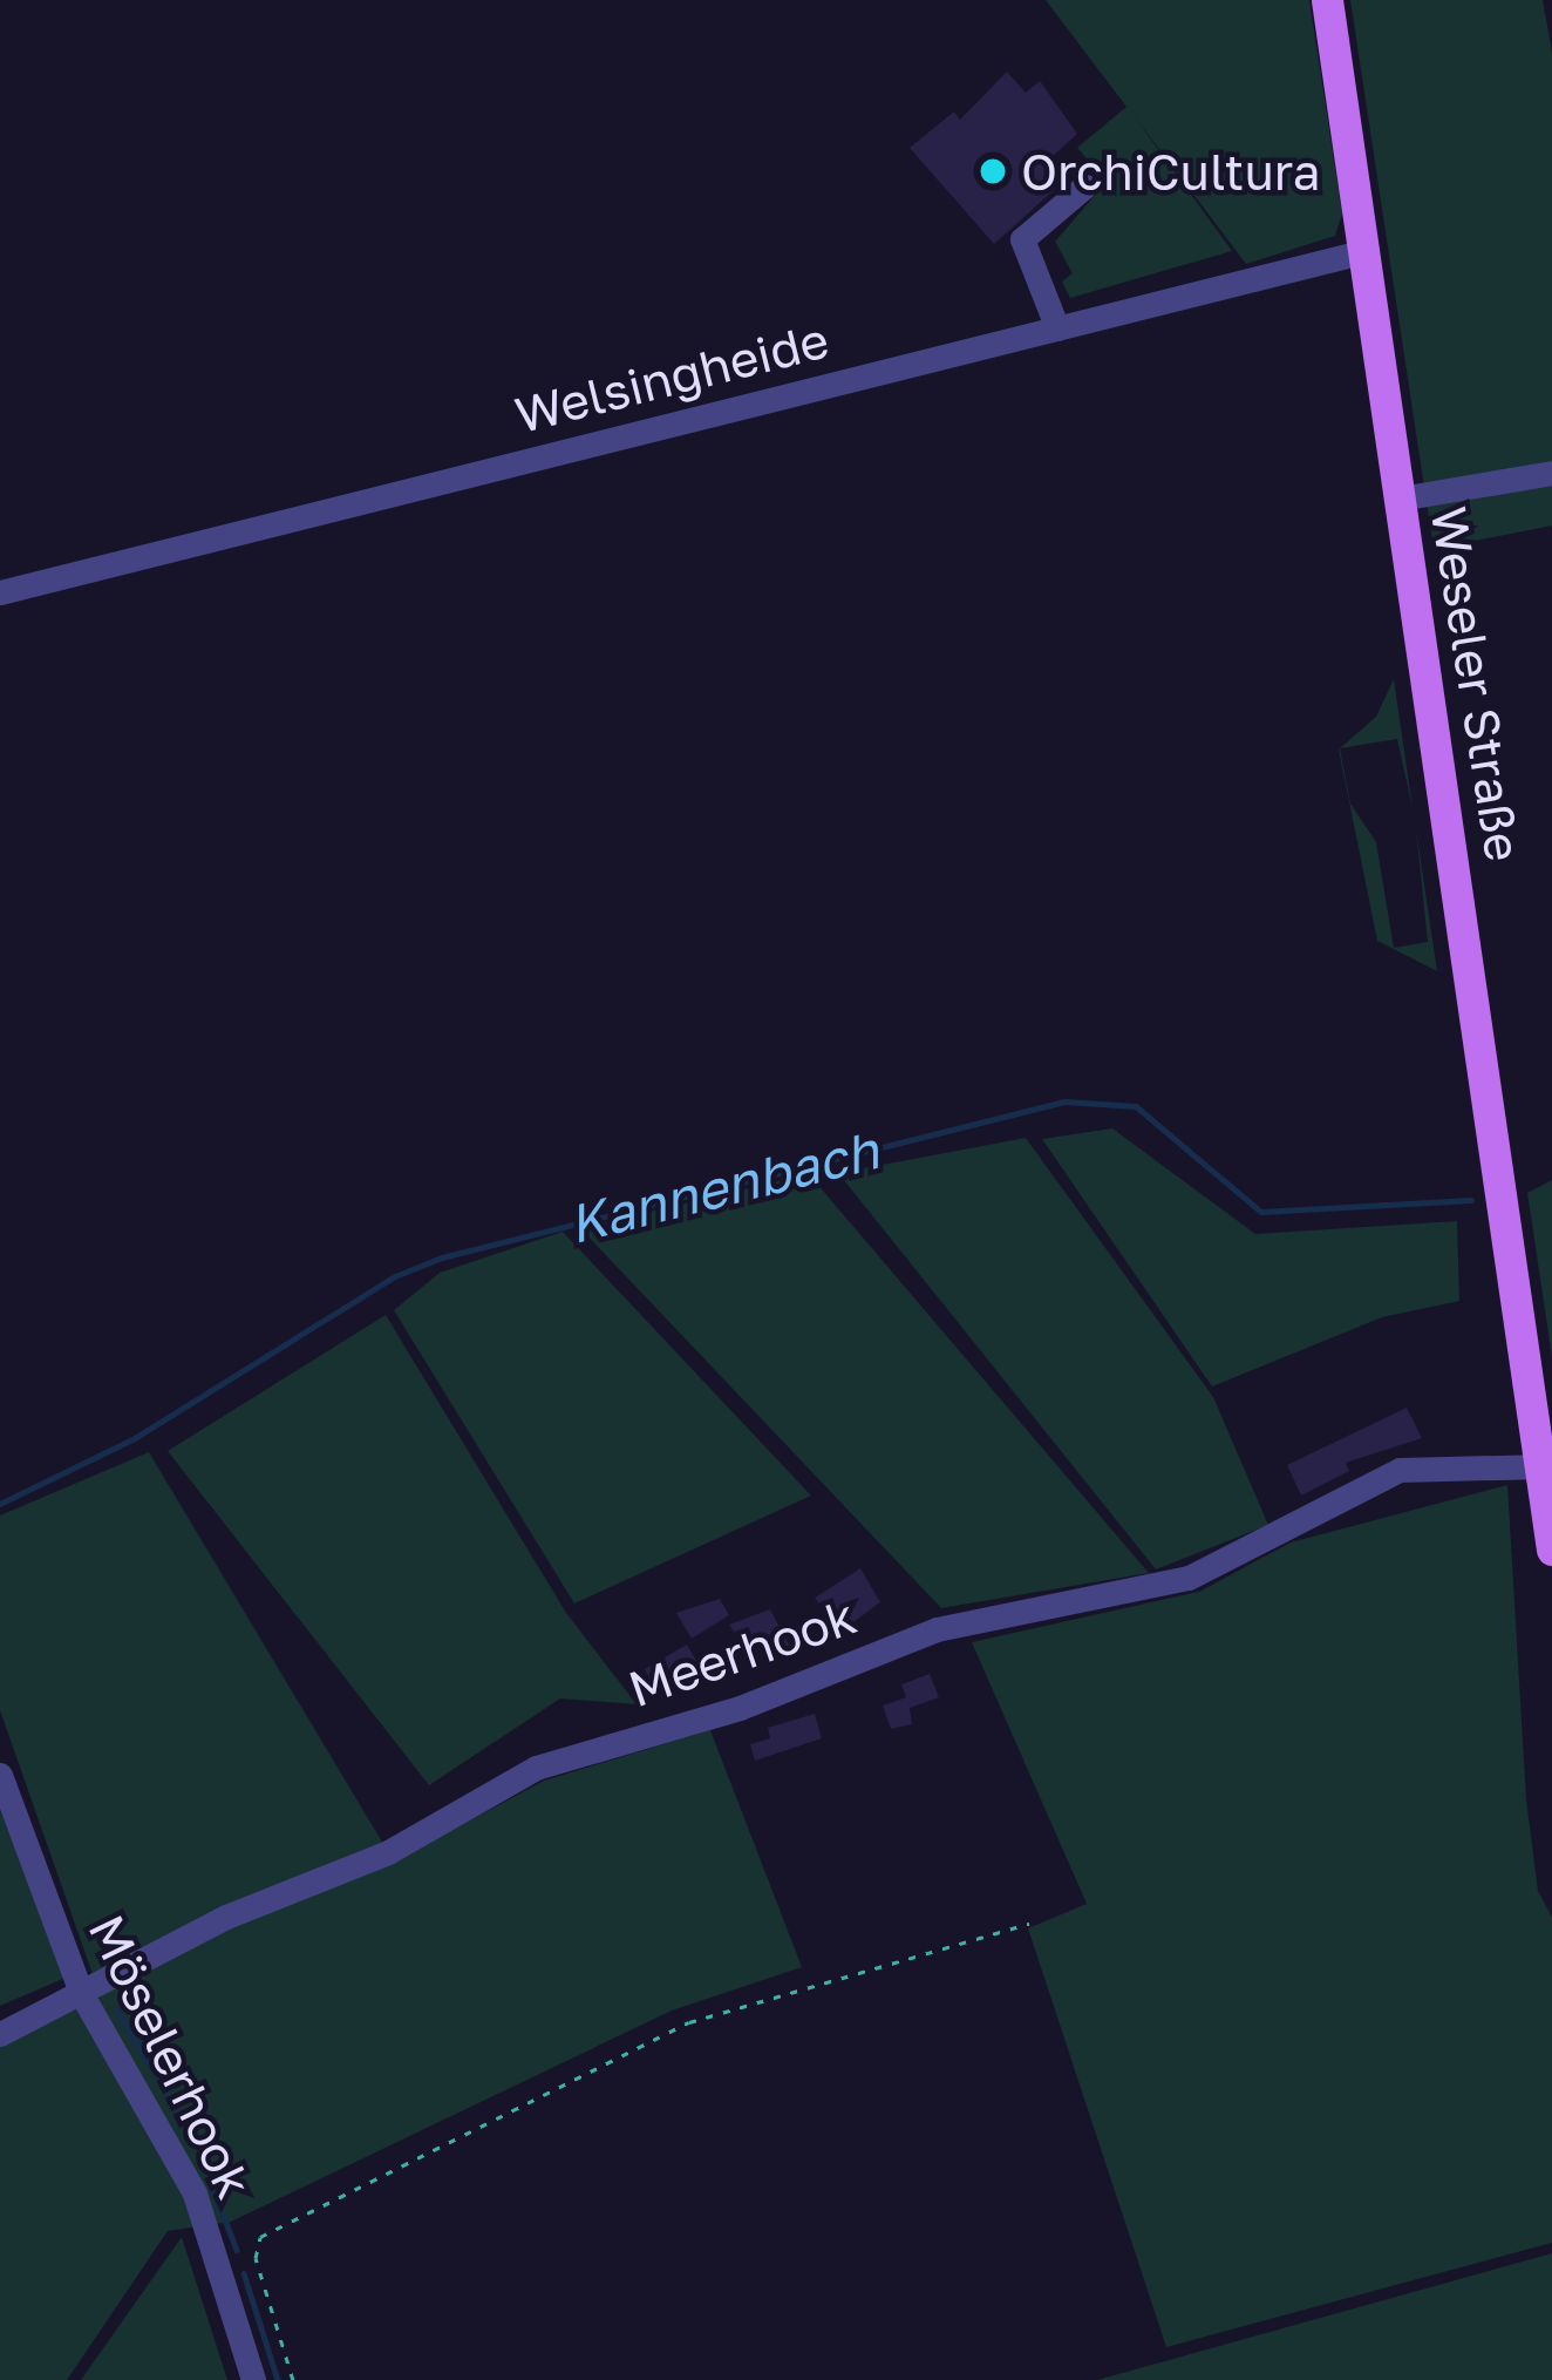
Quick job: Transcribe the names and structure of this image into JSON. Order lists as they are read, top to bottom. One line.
{"streets":{"main road":["Weseler Straße"],"street":["Welsingheide","Meerhook","Möselerhook"]},"crossings":[["Welsingheide","Weseler Straße"],["Weseler Straße","Meerhook"],["Meerhook","Möselerhook"]],"water":["Kannenbach"],"places":["OrchiCultura"]}
